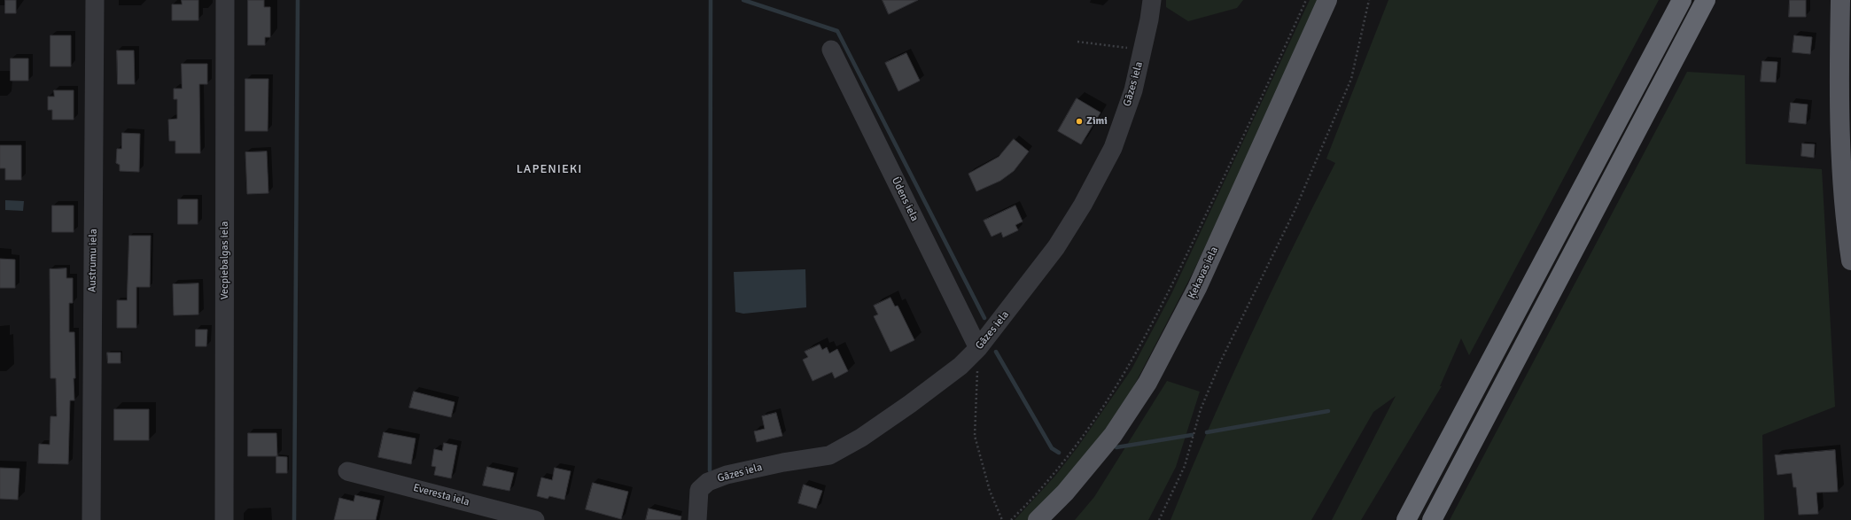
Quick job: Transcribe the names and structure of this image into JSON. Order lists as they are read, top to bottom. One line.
{"streets":{"main road":["Ķekavas iela"],"street":["Gāzes iela","Ūdens iela","Austrumu iela","Vecpiebalgas iela","Everesta iela"]},"crossings":[["Gāzes iela","Ūdens iela"]],"districts":["LAPENIEKI"],"places":["Zimi"]}
